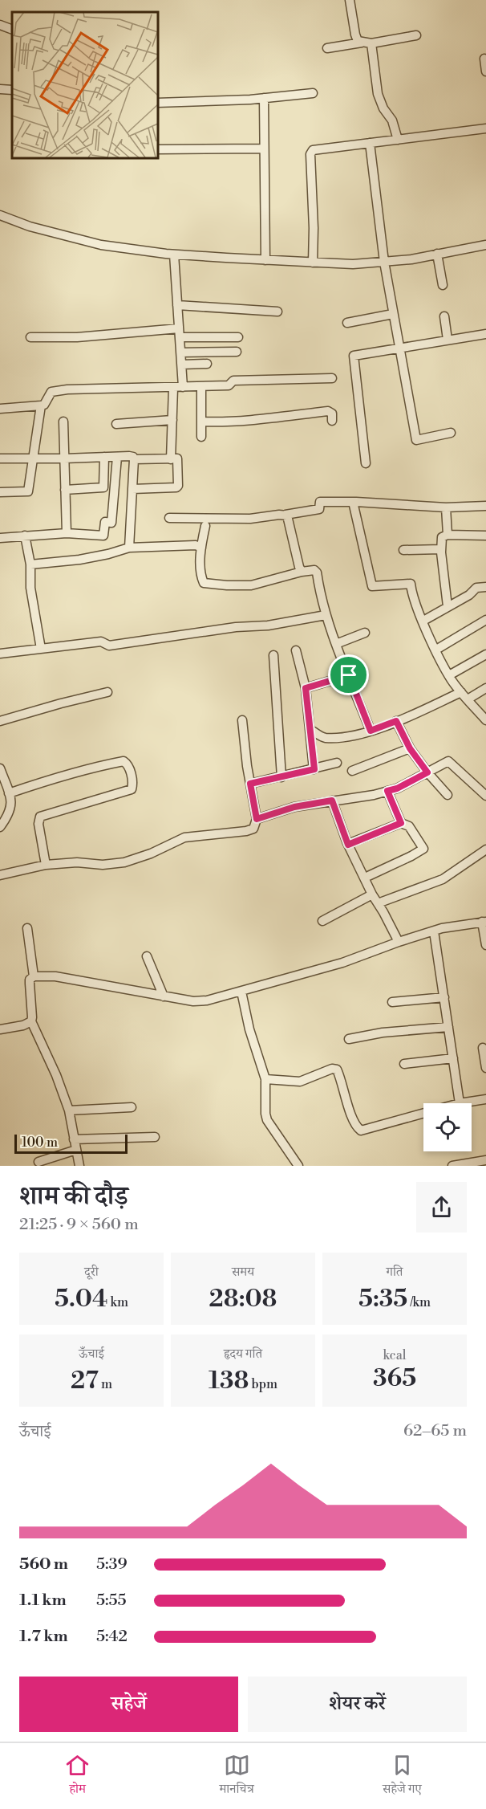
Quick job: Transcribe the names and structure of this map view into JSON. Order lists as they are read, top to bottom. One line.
{"scale_bar":"100 m","page":{"scale":"100 m","heading":["शाम की दौड़","21:25 · 9 × 560 m"],"stats":[["दूरी","5.04 km"],["समय","28:08"],["गति","5:35 /km"],["ऊँचाई","27 m"],["हृदय गति","138 bpm"],["kcal","365"]],"chart":["ऊँचाई","62–65 m"],"list":[{"name":"560 m","note":"5:39"},{"name":"1.1 km","note":"5:55"},{"name":"1.7 km","note":"5:42"}],"buttons":["सहेजें","शेयर करें"],"tabs":["होम","मानचित्र","सहेजे गए"]}}
